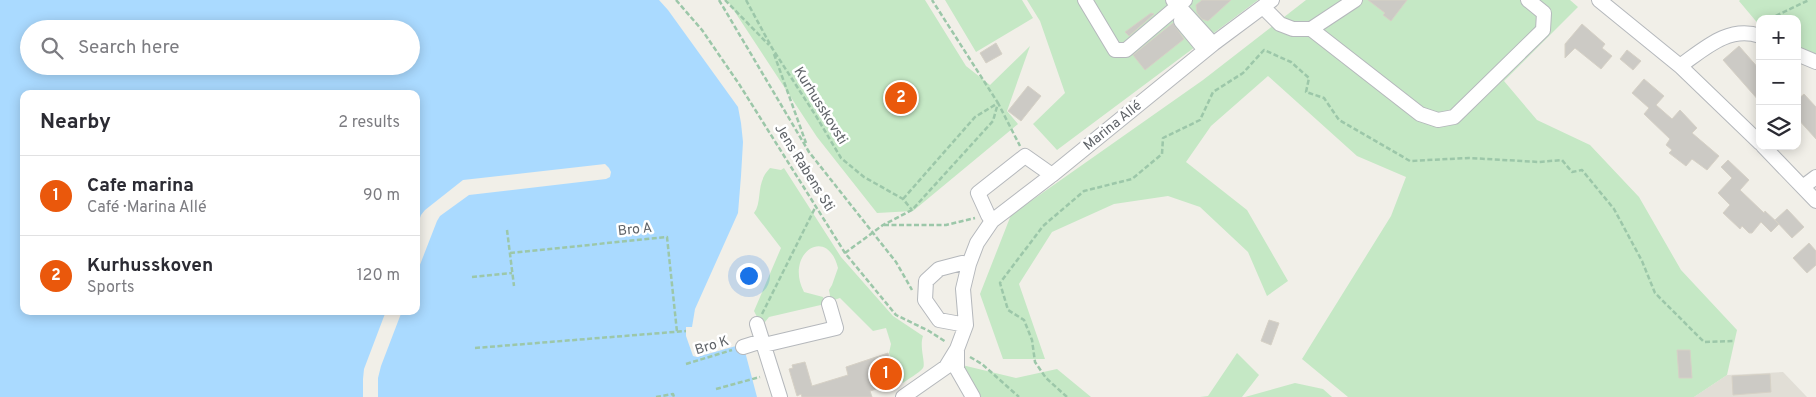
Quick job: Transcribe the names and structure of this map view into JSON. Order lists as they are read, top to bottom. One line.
{"streets":{"street":["Marina Allé"],"path":["Kurhusskovsti","Jens Rabens Sti","Bro A","Bro K"]},"crossings":[["Marina Allé","Jens Rabens Sti"]],"page":{"map_buttons":["+","−"],"search":"Search here","pins":["2","1"],"heading":["Nearby","2 results"],"list":[{"mark":"1","name":"Cafe marina","note":"Café · Marina Allé","value":"90 m"},{"mark":"2","name":"Kurhusskoven","note":"Sports","value":"120 m"}]}}
